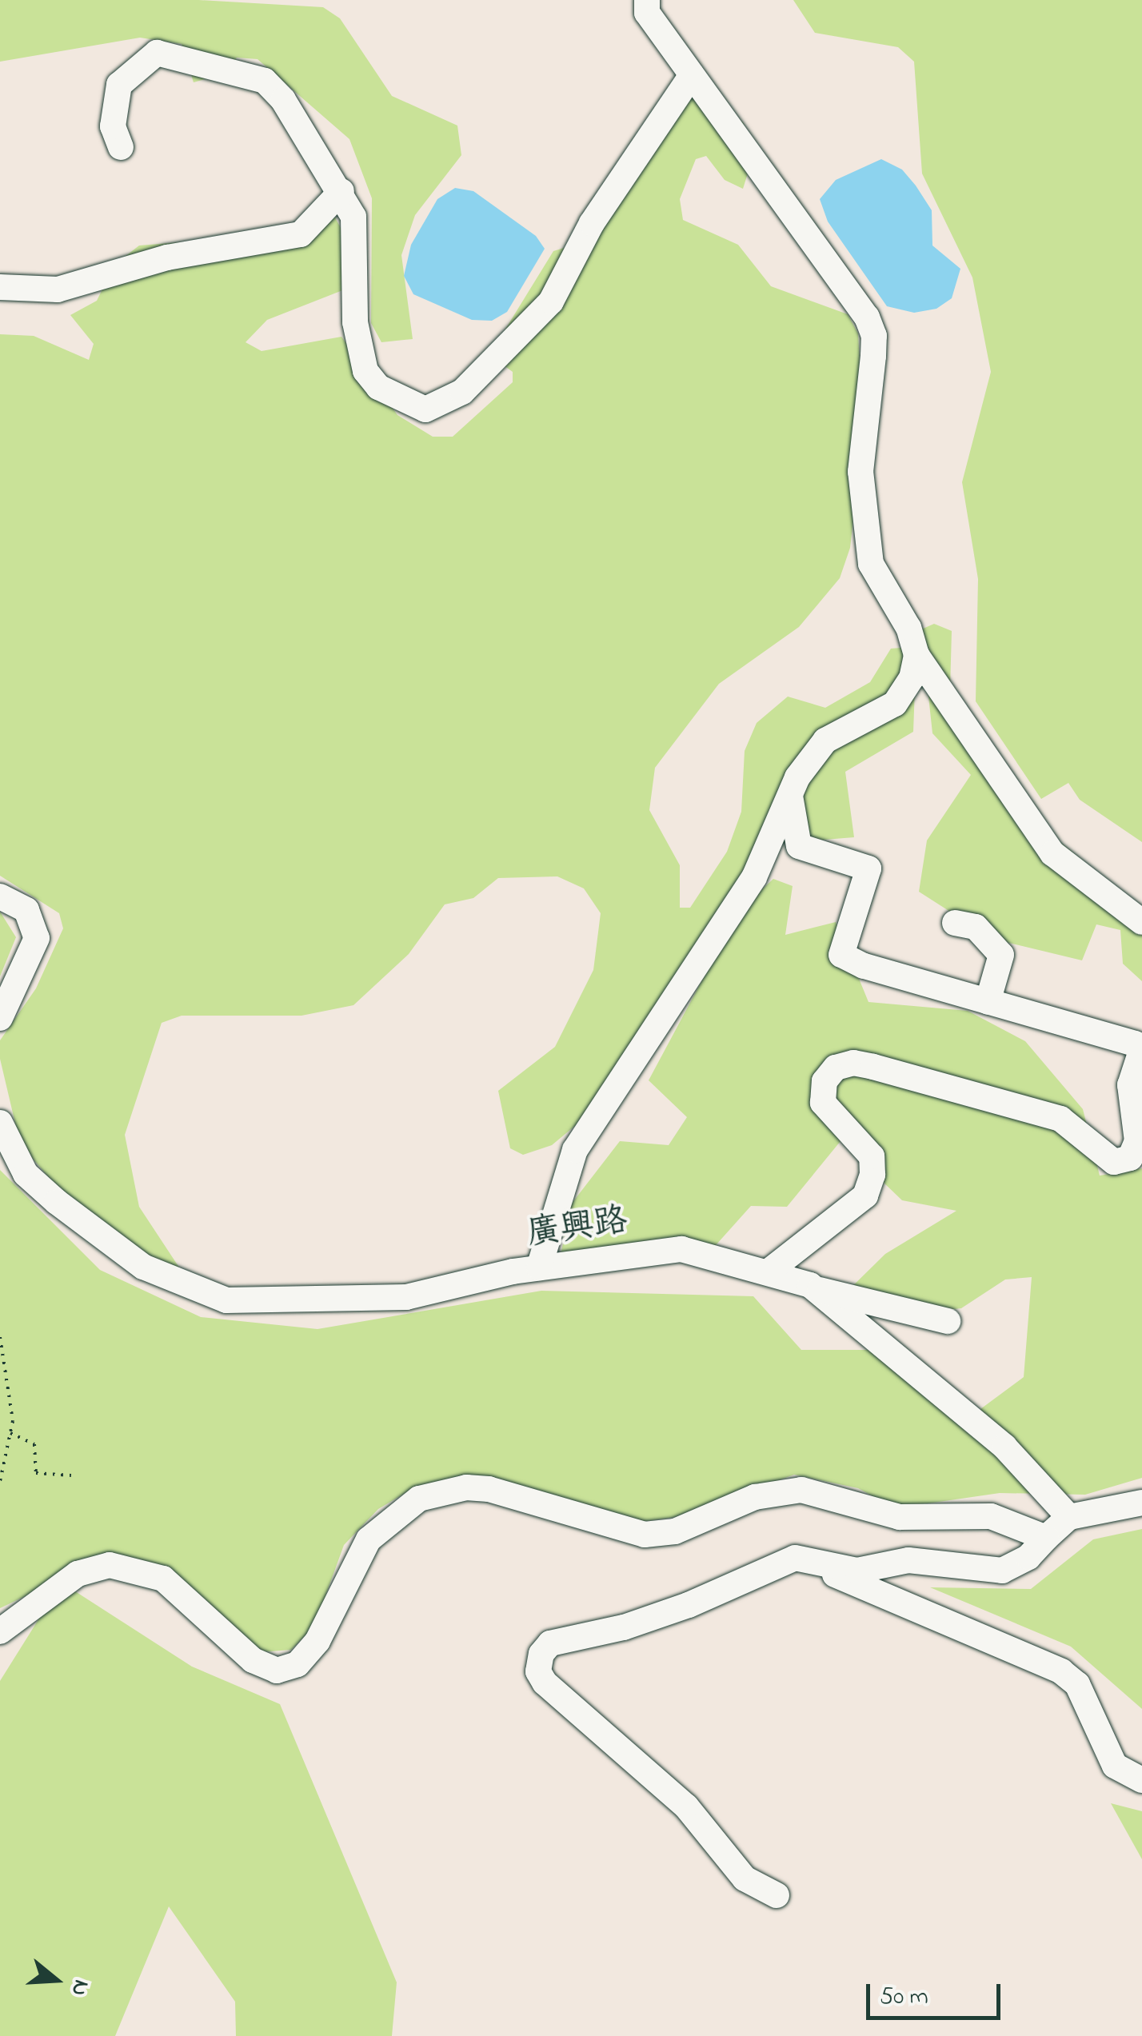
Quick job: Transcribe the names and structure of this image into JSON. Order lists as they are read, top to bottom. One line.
{"streets":{"street":["廣興路"]},"scale_bar":"50 m","north":"right"}
